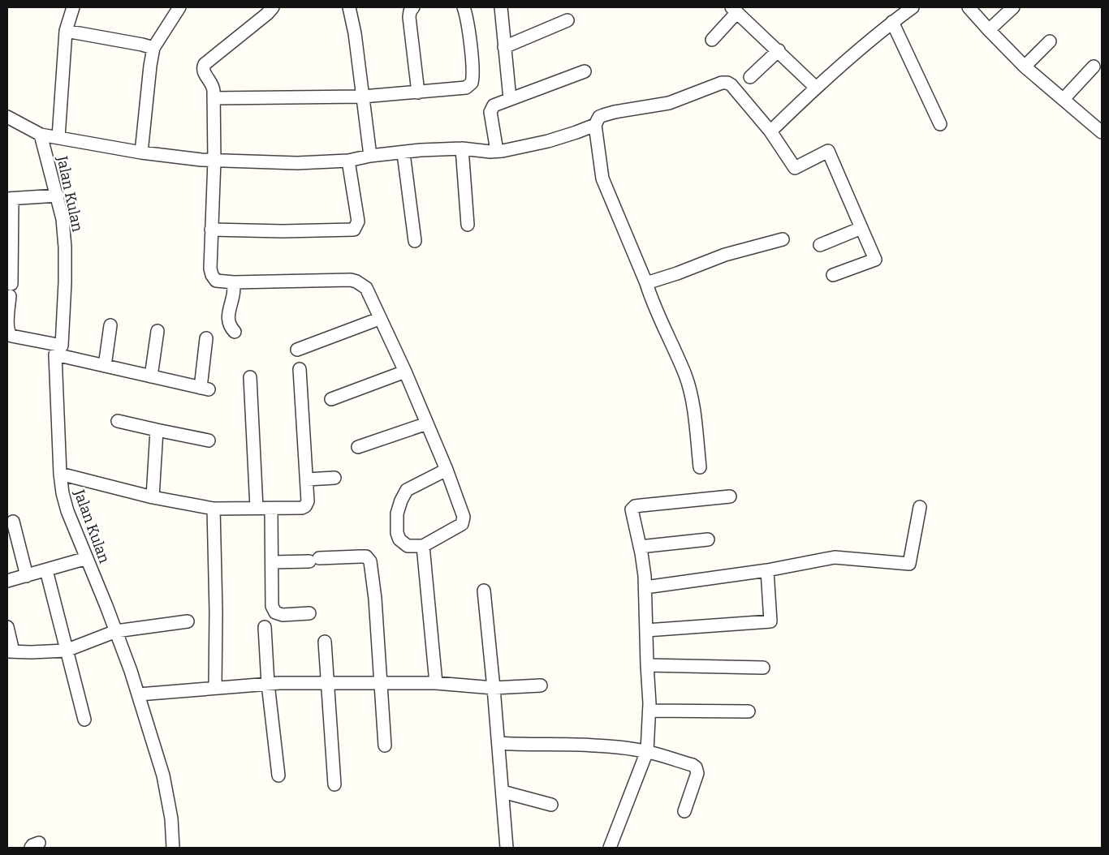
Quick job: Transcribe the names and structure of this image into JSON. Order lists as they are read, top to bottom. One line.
{"streets":{"street":["Jalan Kulan"]}}
